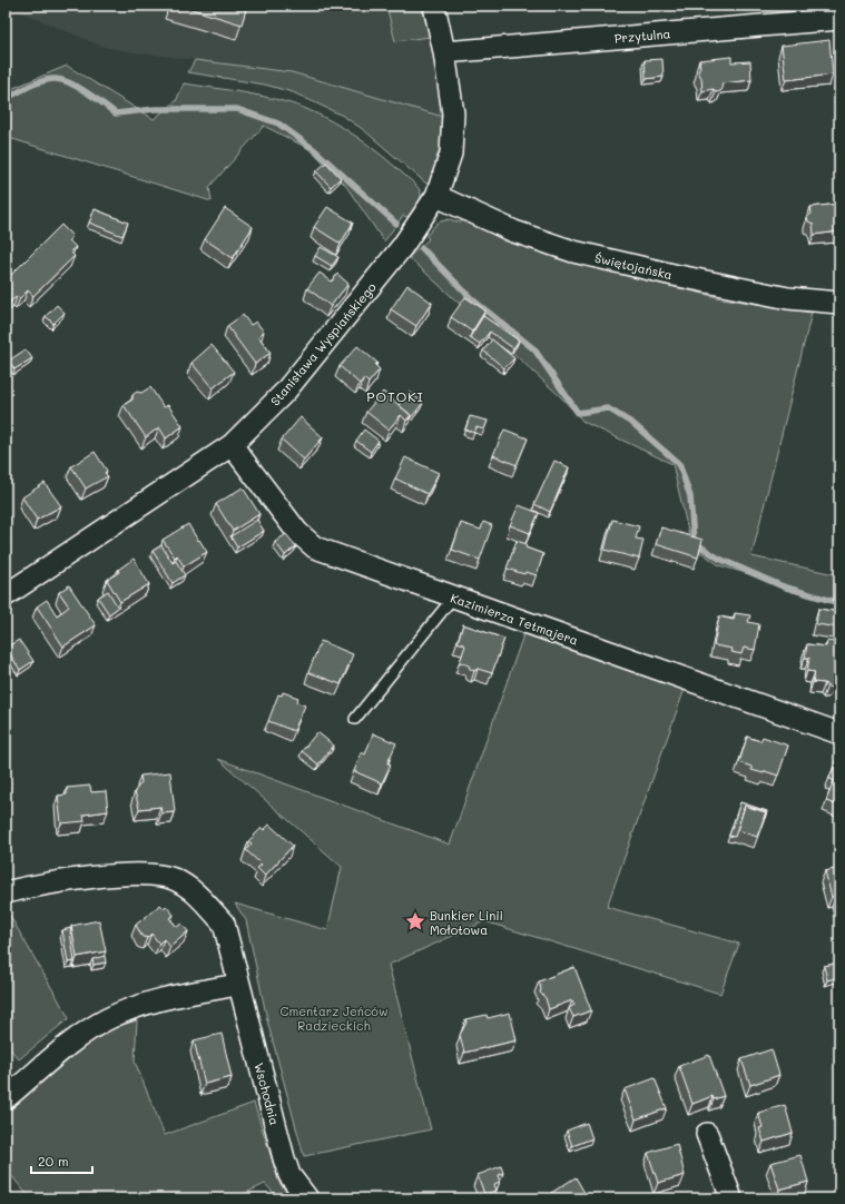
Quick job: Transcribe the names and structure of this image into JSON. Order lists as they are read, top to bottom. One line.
{"streets":{"street":["Przytulna","Świętojańska","Stanisława Wyspiańskiego","Kazimierza Tetmajera","Wschodnia"]},"crossings":[["Przytulna","Stanisława Wyspiańskiego"],["Świętojańska","Stanisława Wyspiańskiego"],["Stanisława Wyspiańskiego","Kazimierza Tetmajera"]],"districts":["POTOKI"],"parks":["Cmentarz Jeńców Radzieckich"],"places":{"place":["Bunkier Linii Mołotowa"]},"scale_bar":"20 m"}
